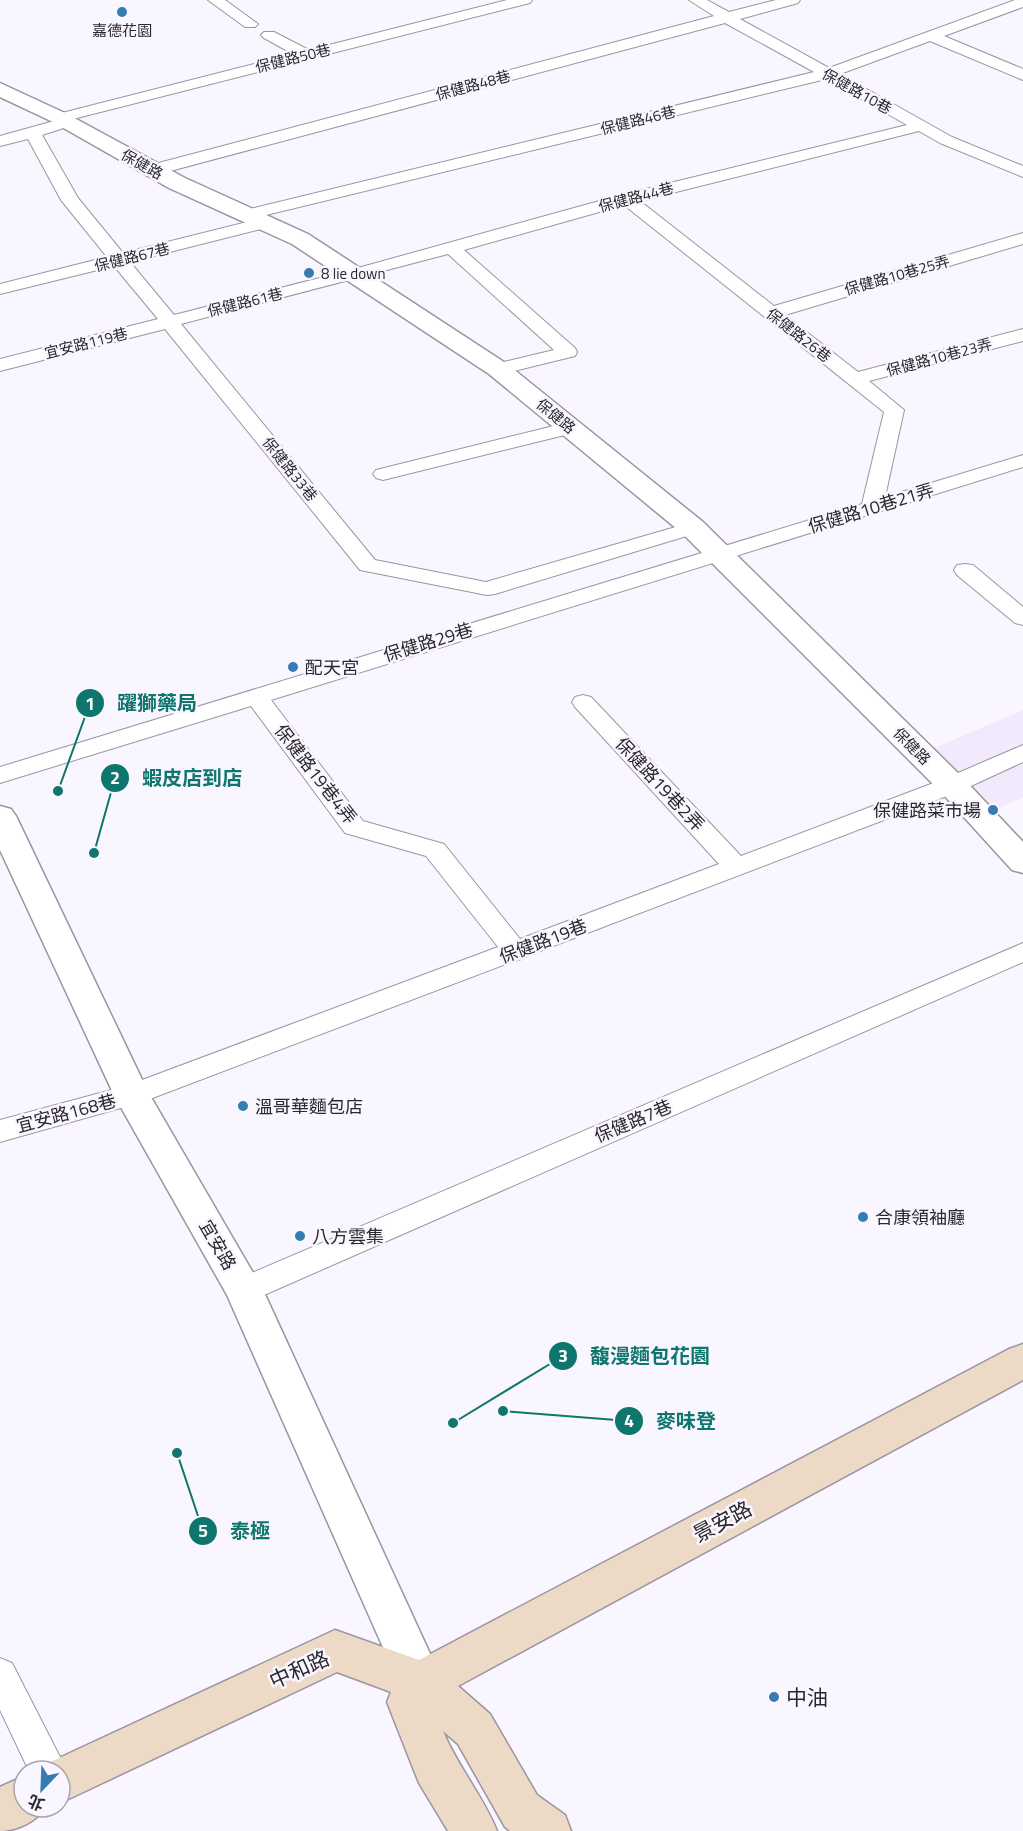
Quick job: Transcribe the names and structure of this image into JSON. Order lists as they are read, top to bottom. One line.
{"streets":{"main road":["景安路","中和路"],"street":["保健路","宜安路"],"lane":["保健路50巷","保健路48巷","保健路10巷","保健路46巷","保健路44巷","保健路67巷","保健路10巷25弄","保健路61巷","保健路26巷","宜安路119巷","保健路10巷23弄","保健路33巷","保健路10巷21弄","保健路29巷","保健路19巷4弄","保健路19巷2弄","保健路19巷","宜安路168巷","保健路7巷"]},"crossings":[["保健路50巷","保健路"],["保健路48巷","保健路10巷"],["保健路48巷","保健路"],["保健路10巷","保健路46巷"],["保健路10巷","保健路44巷"],["保健路46巷","保健路"],["保健路46巷","保健路67巷"],["保健路","保健路44巷"],["保健路","保健路67巷"],["保健路","保健路61巷"],["保健路","保健路33巷"],["保健路","保健路10巷21弄"],["保健路","保健路29巷"],["保健路","保健路19巷"],["保健路44巷","保健路61巷"],["保健路44巷","保健路26巷"],["保健路67巷","保健路33巷"],["保健路10巷25弄","保健路26巷"],["保健路61巷","宜安路119巷"],["保健路61巷","保健路33巷"],["保健路26巷","保健路10巷23弄"],["保健路26巷","保健路10巷21弄"],["宜安路119巷","保健路33巷"],["保健路10巷21弄","保健路29巷"],["保健路29巷","保健路19巷4弄"],["保健路19巷4弄","保健路19巷"],["保健路19巷2弄","保健路19巷"],["保健路19巷","宜安路168巷"],["保健路19巷","宜安路"],["宜安路168巷","宜安路"],["保健路7巷","宜安路"],["宜安路","景安路"],["宜安路","中和路"],["景安路","中和路"]],"places":["嘉德花園","8 lie down","配天宮","躍獅藥局","保健路菜市場","蝦皮店到店","溫哥華麵包店","合康領袖廳","八方雲集","麥味登","馥漫麵包花園","泰極","中油"],"north":"bottom left"}
